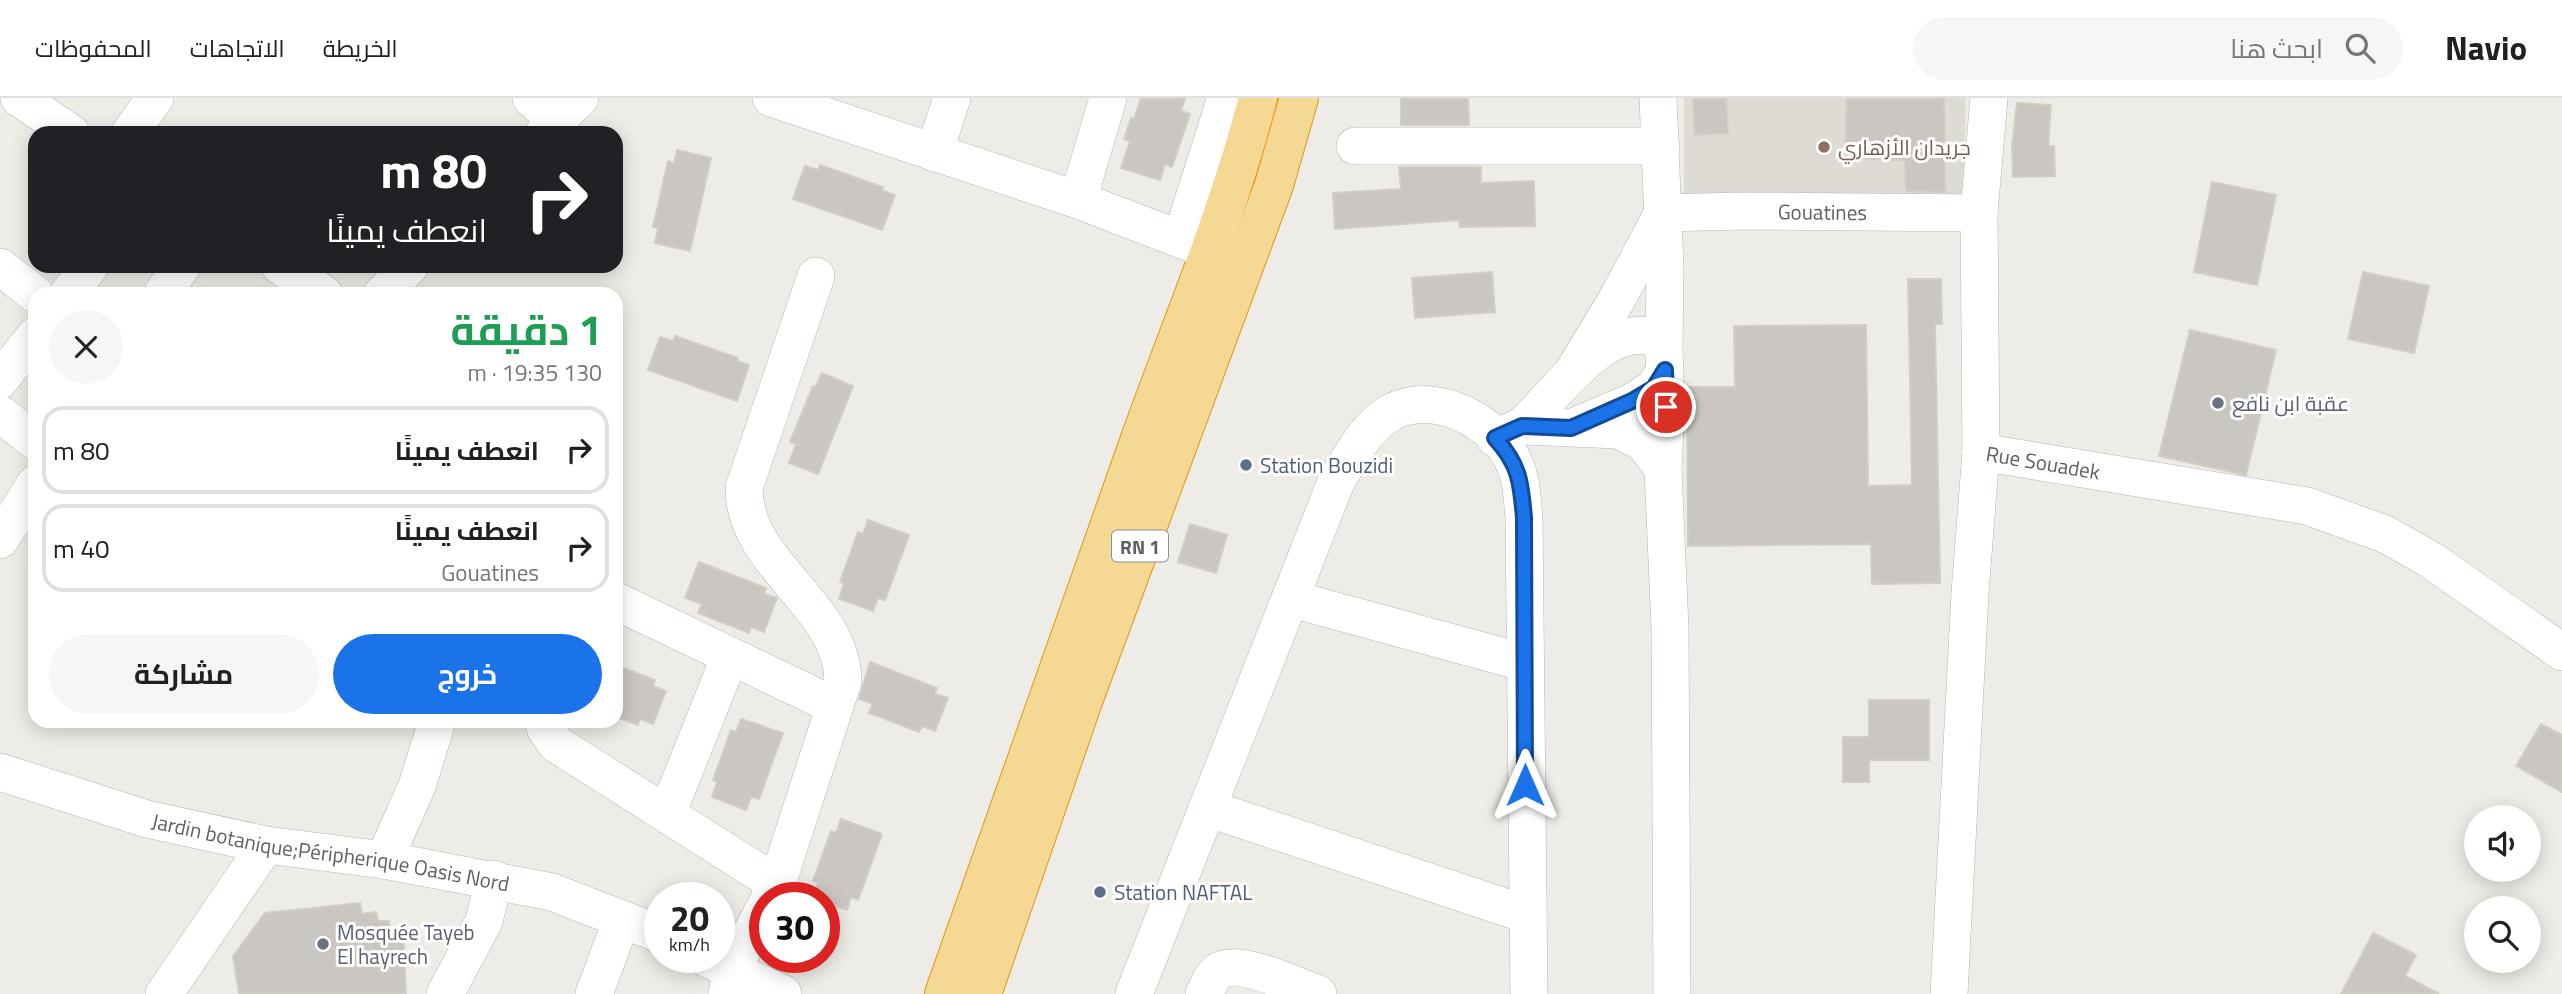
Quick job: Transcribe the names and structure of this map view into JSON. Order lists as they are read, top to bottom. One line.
{"streets":{"highway":["RN 1"],"street":["Gouatines","Rue Souadek","Jardin botanique;Péripherique Oasis Nord"]},"places":["جريدان الأزهاري","عقبة ابن نافع","Station Bouzidi","Station NAFTAL","Mosquée Tayeb El hayrech"],"page":{"header":"Navio","search":"ابحث هنا","nav":["الخريطة","الاتجاهات","المحفوظات"],"turn":["80 m","انعطف يمينًا"],"heading":["1 دقيقة","130 m · 19:35"],"list":[{"name":"انعطف يمينًا","value":"80 m"},{"name":"انعطف يمينًا","note":"Gouatines","value":"40 m"}],"buttons":["خروج","مشاركة"],"speed":"20 km/h","limit":"30"}}
